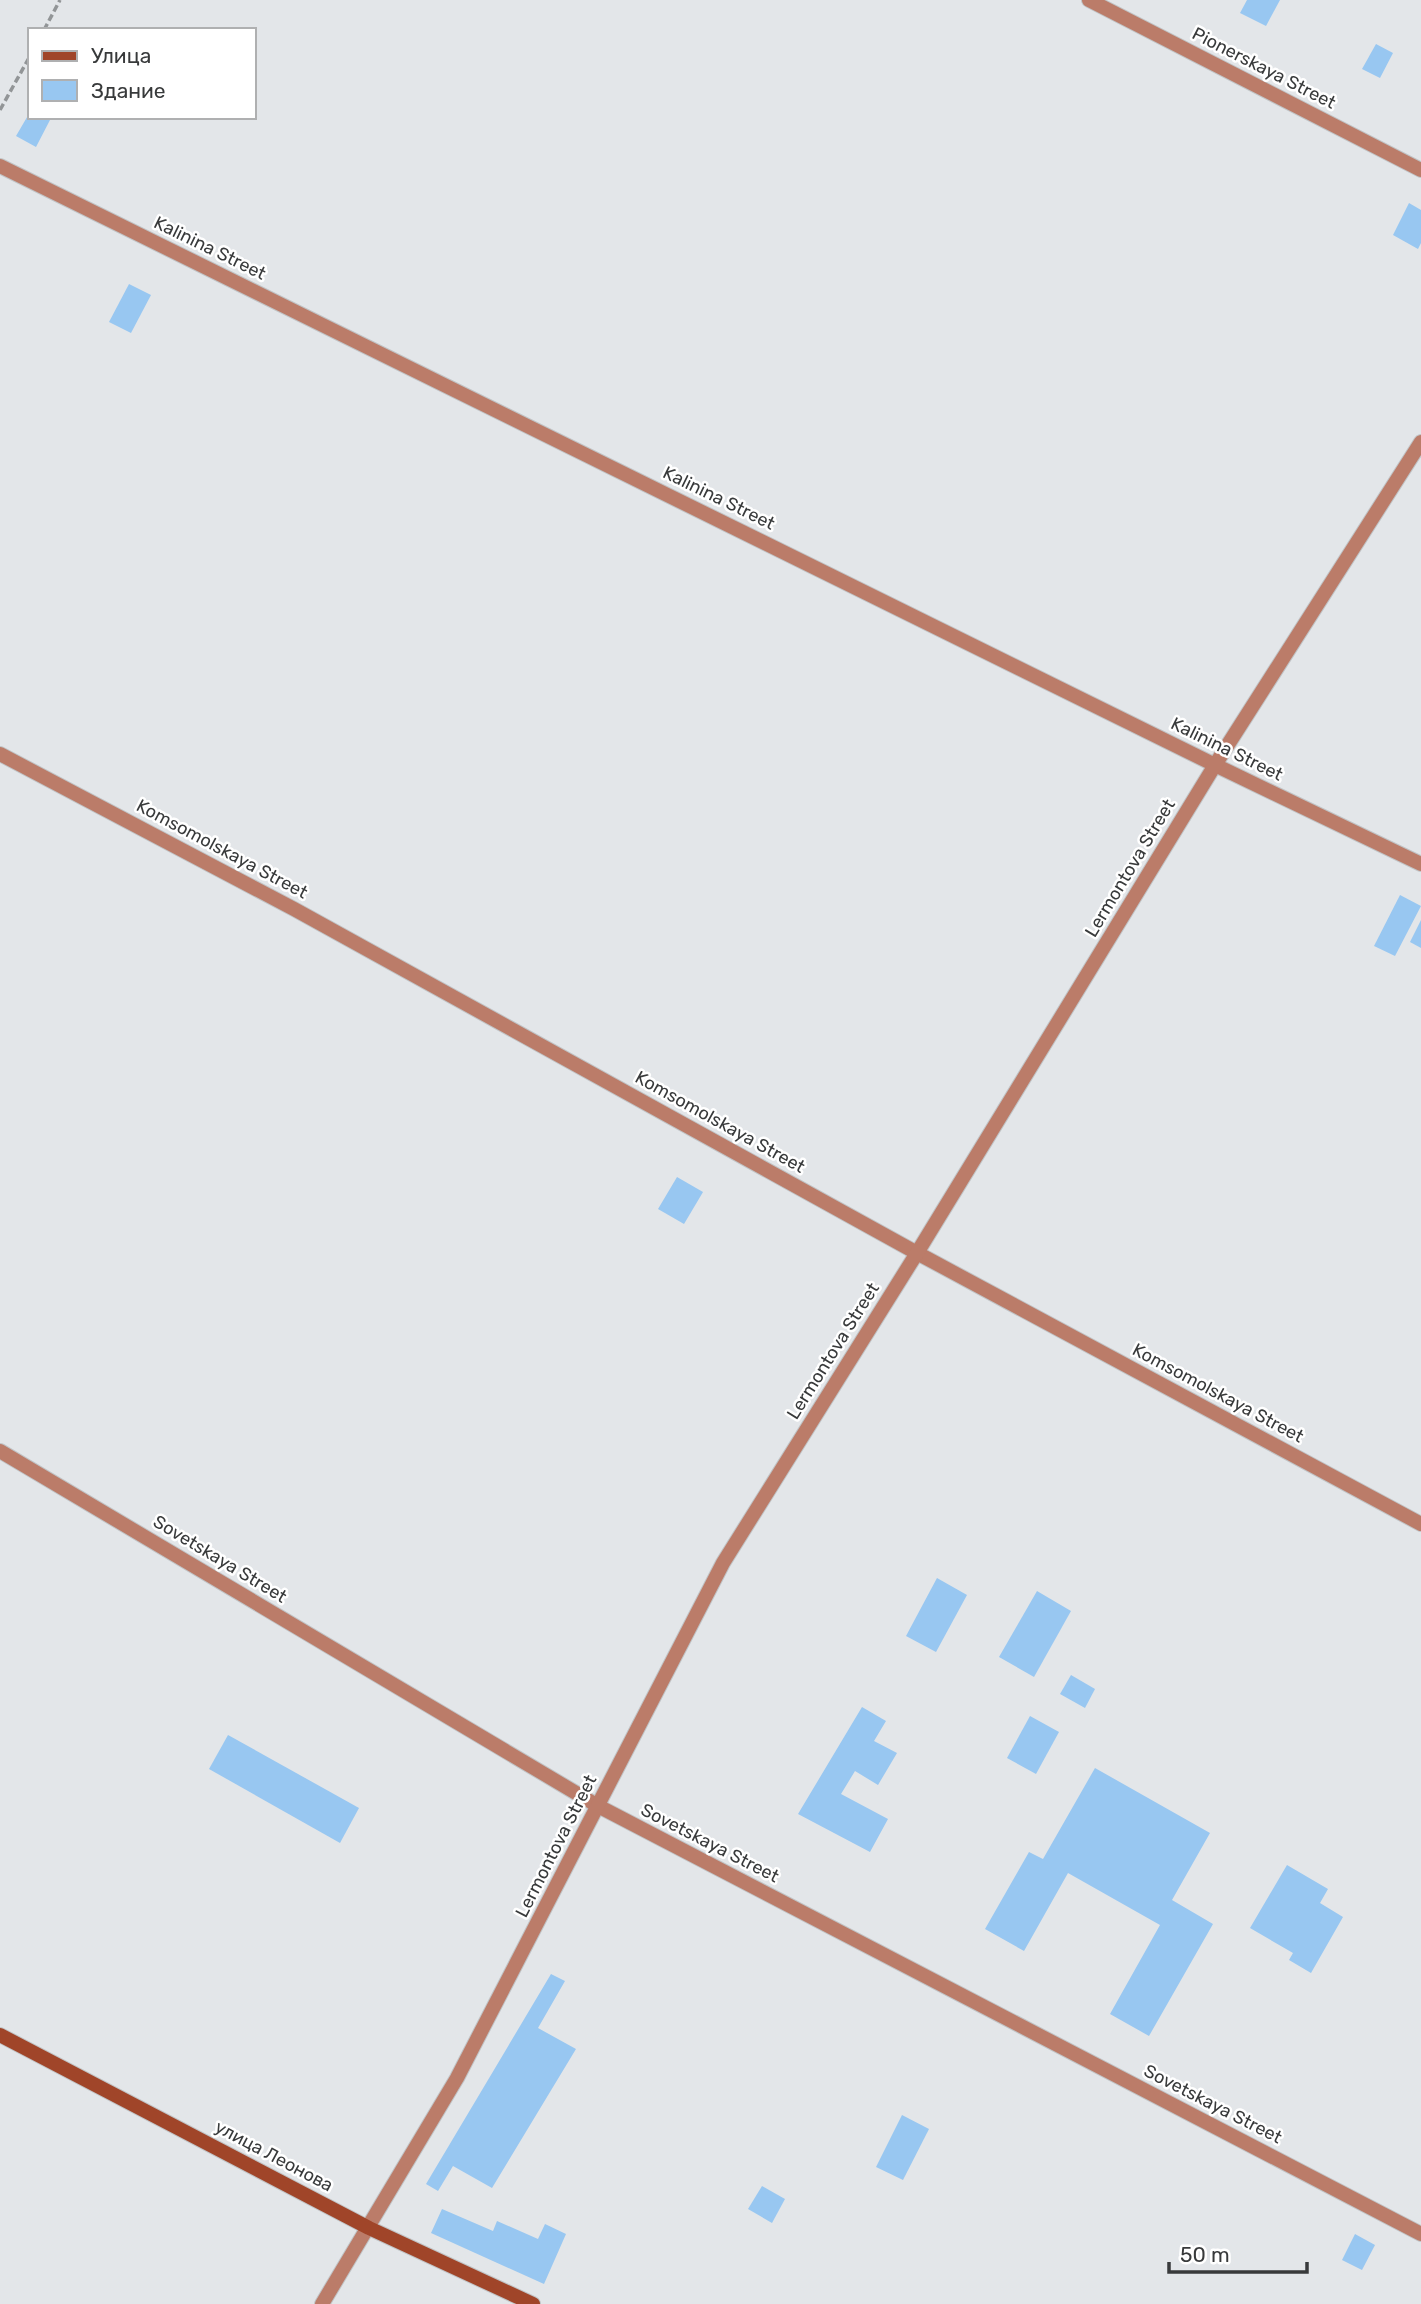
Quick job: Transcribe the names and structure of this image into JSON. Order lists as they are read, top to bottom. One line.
{"streets":{"main road":["улица Леонова"],"street":["Pionerskaya Street","Kalinina Street","Komsomolskaya Street","Lermontova Street","Sovetskaya Street"]},"crossings":[["Kalinina Street","Lermontova Street"],["Komsomolskaya Street","Lermontova Street"],["Lermontova Street","Sovetskaya Street"],["Lermontova Street","улица Леонова"]],"legend":["Улица","Здание"],"scale_bar":"50 m"}
